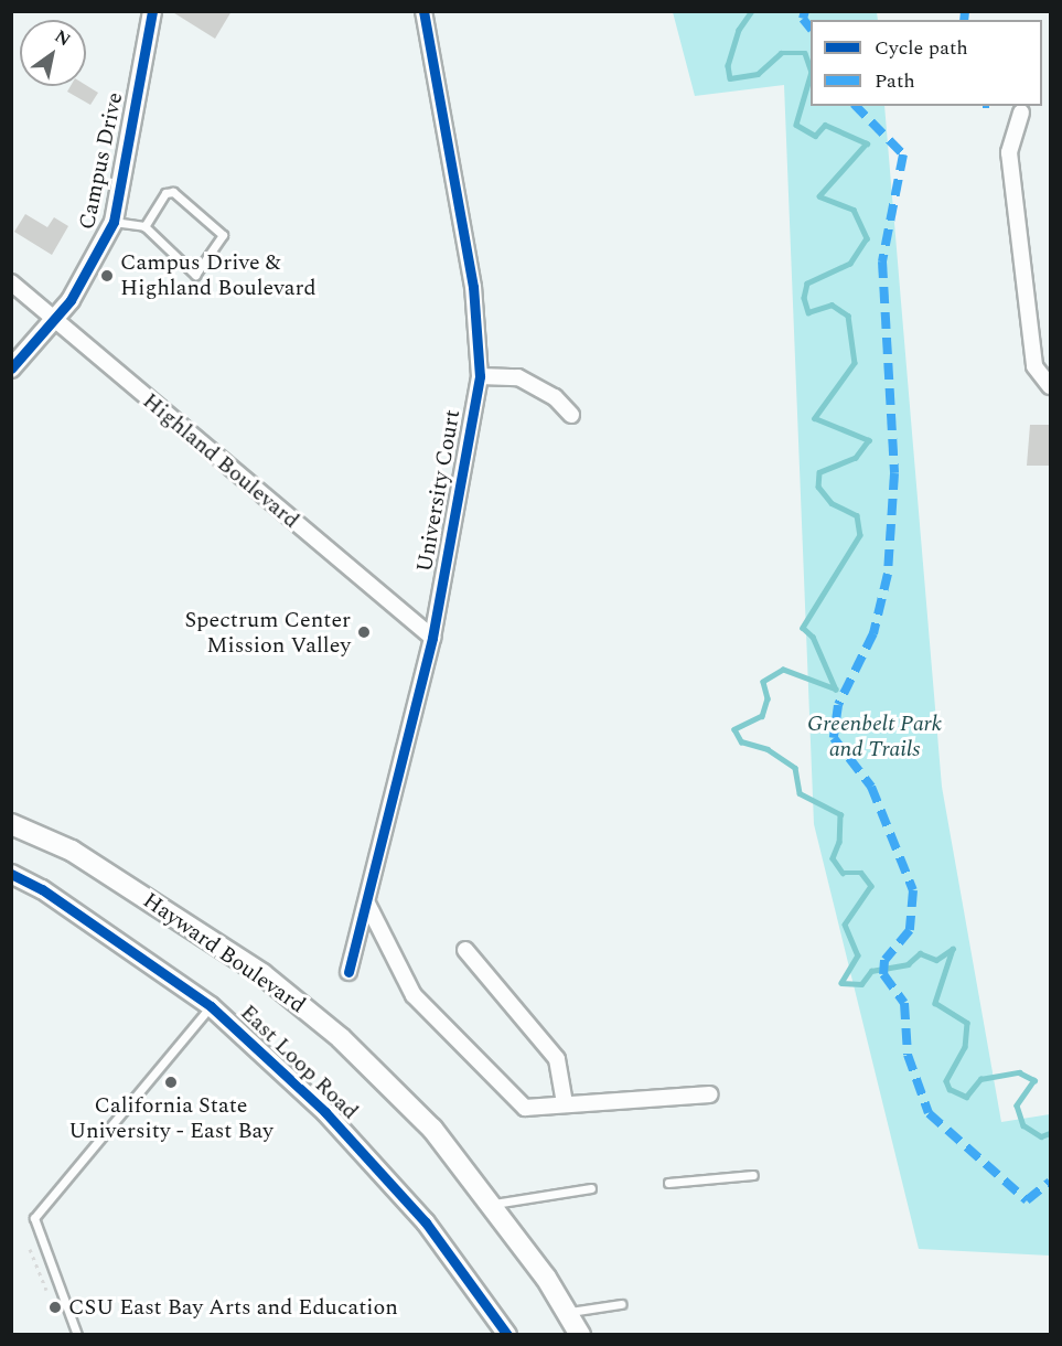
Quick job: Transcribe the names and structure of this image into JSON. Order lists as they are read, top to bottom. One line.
{"streets":{"main road":["Hayward Boulevard"],"street":["Campus Drive","Highland Boulevard","University Court","East Loop Road"]},"crossings":[["Campus Drive","Highland Boulevard"],["Highland Boulevard","University Court"]],"parks":["Greenbelt Park and Trails"],"places":["Campus Drive & Highland Boulevard","Spectrum Center Mission Valley","California State University - East Bay","CSU East Bay Arts and Education"],"legend":["Cycle path","Path"],"north":"top right"}
